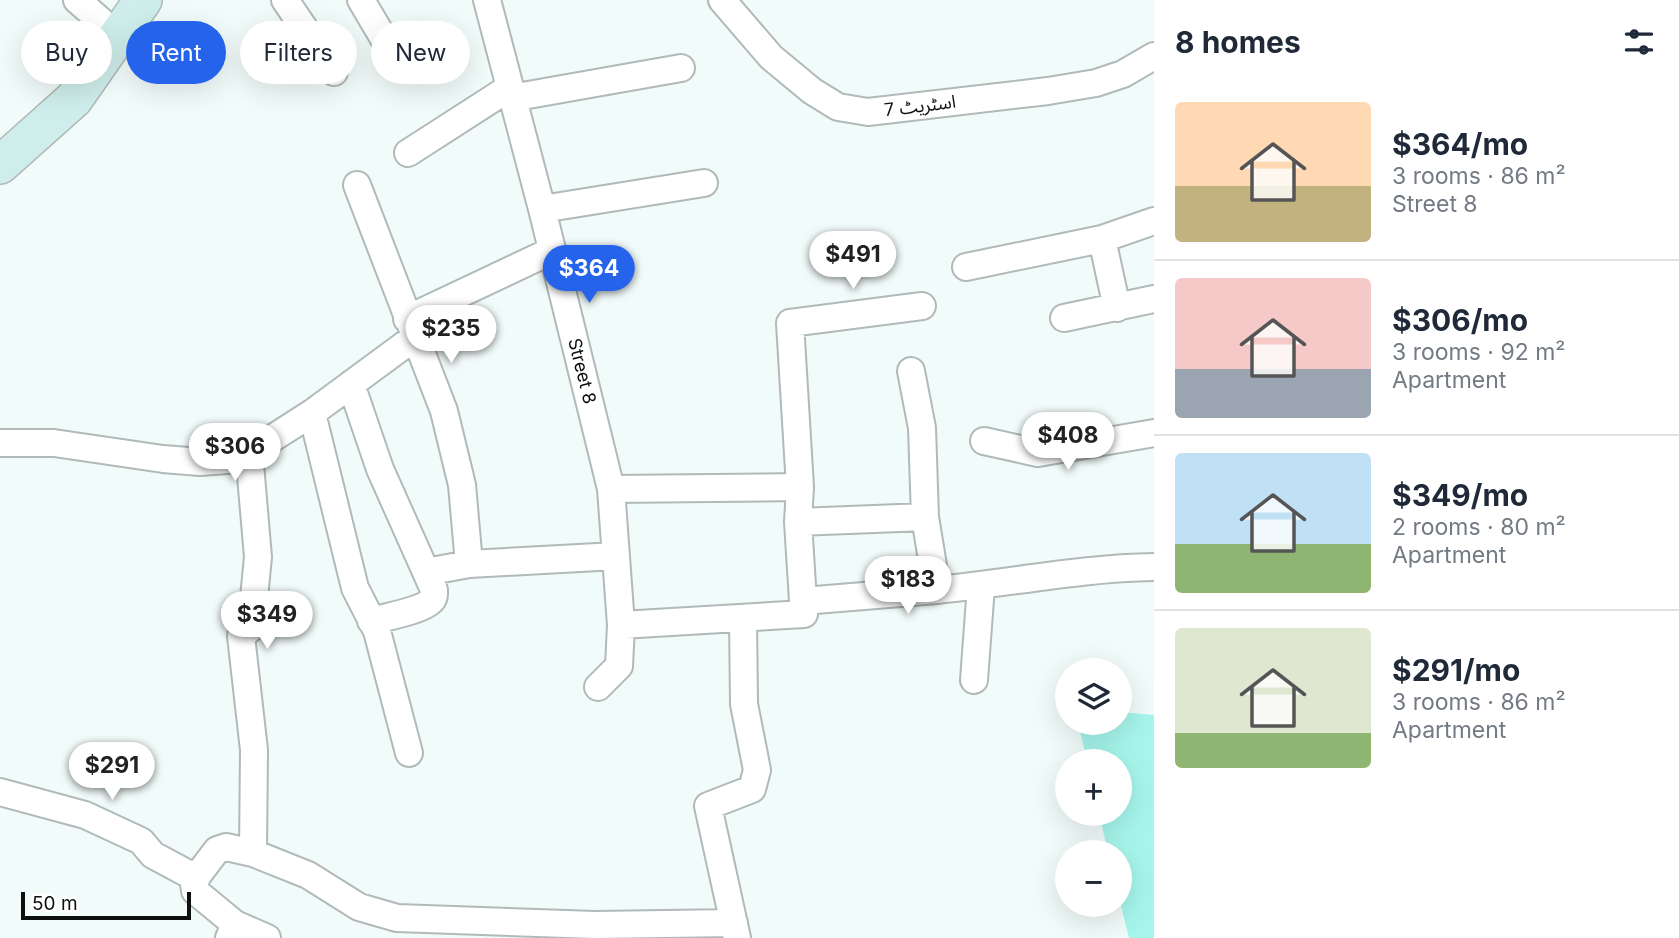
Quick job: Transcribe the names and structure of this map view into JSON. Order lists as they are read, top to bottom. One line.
{"streets":{"street":["اسٹریٹ 7","Street 8"]},"scale_bar":"50 m","page":{"heading":"8 homes","chip":["Buy","Rent","Filters","New"],"list":[{"name":"$364/mo","note":"3 rooms · 86 m² · Street 8"},{"name":"$306/mo","note":"3 rooms · 92 m² · Apartment"},{"name":"$349/mo","note":"2 rooms · 80 m² · Apartment"},{"name":"$291/mo","note":"3 rooms · 86 m² · Apartment"}],"price":["$491","$364","$235","$408","$306","$183","$349","$291"],"map_buttons":["+","−"],"scale":"50 m"}}
